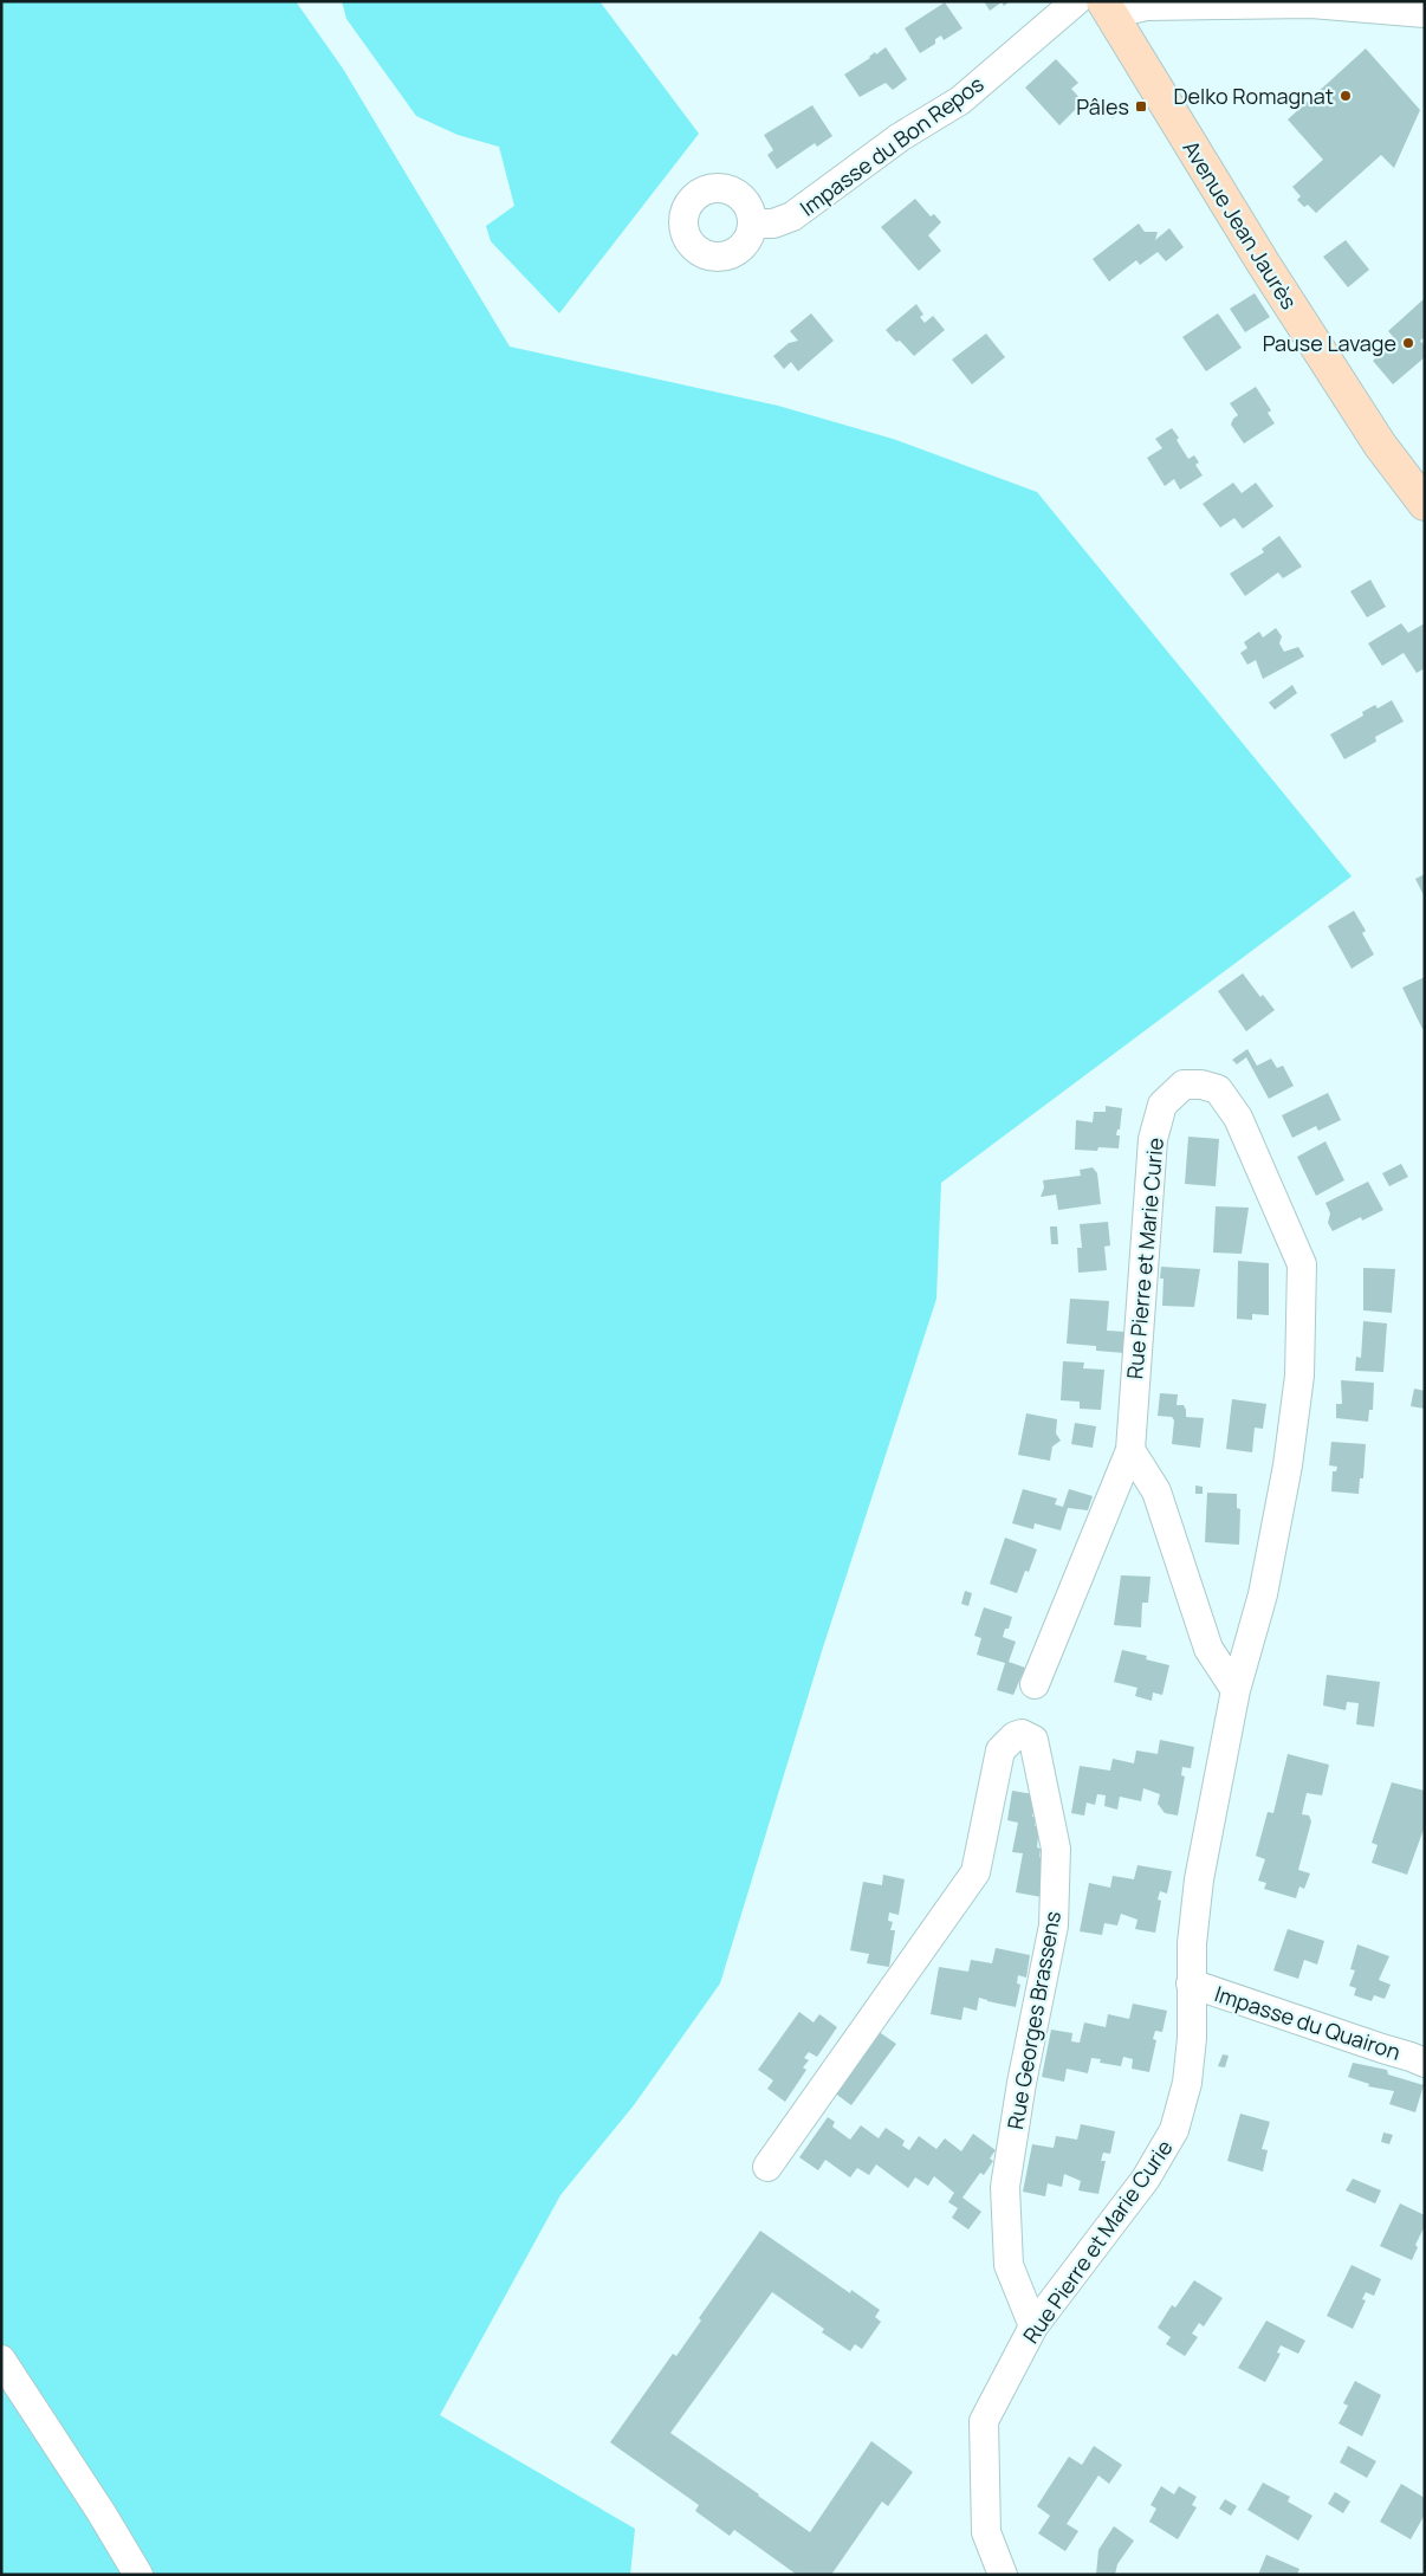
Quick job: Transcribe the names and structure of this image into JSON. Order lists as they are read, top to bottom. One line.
{"streets":{"main road":["Avenue Jean Jaurès"],"street":["Impasse du Bon Repos","Rue Pierre et Marie Curie","Rue Georges Brassens","Impasse du Quairon"]},"crossings":[["Rue Pierre et Marie Curie","Rue Georges Brassens"],["Rue Pierre et Marie Curie","Impasse du Quairon"]],"places":{"other":["Delko Romagnat","Pause Lavage"],"transit":["Pâles"]}}
